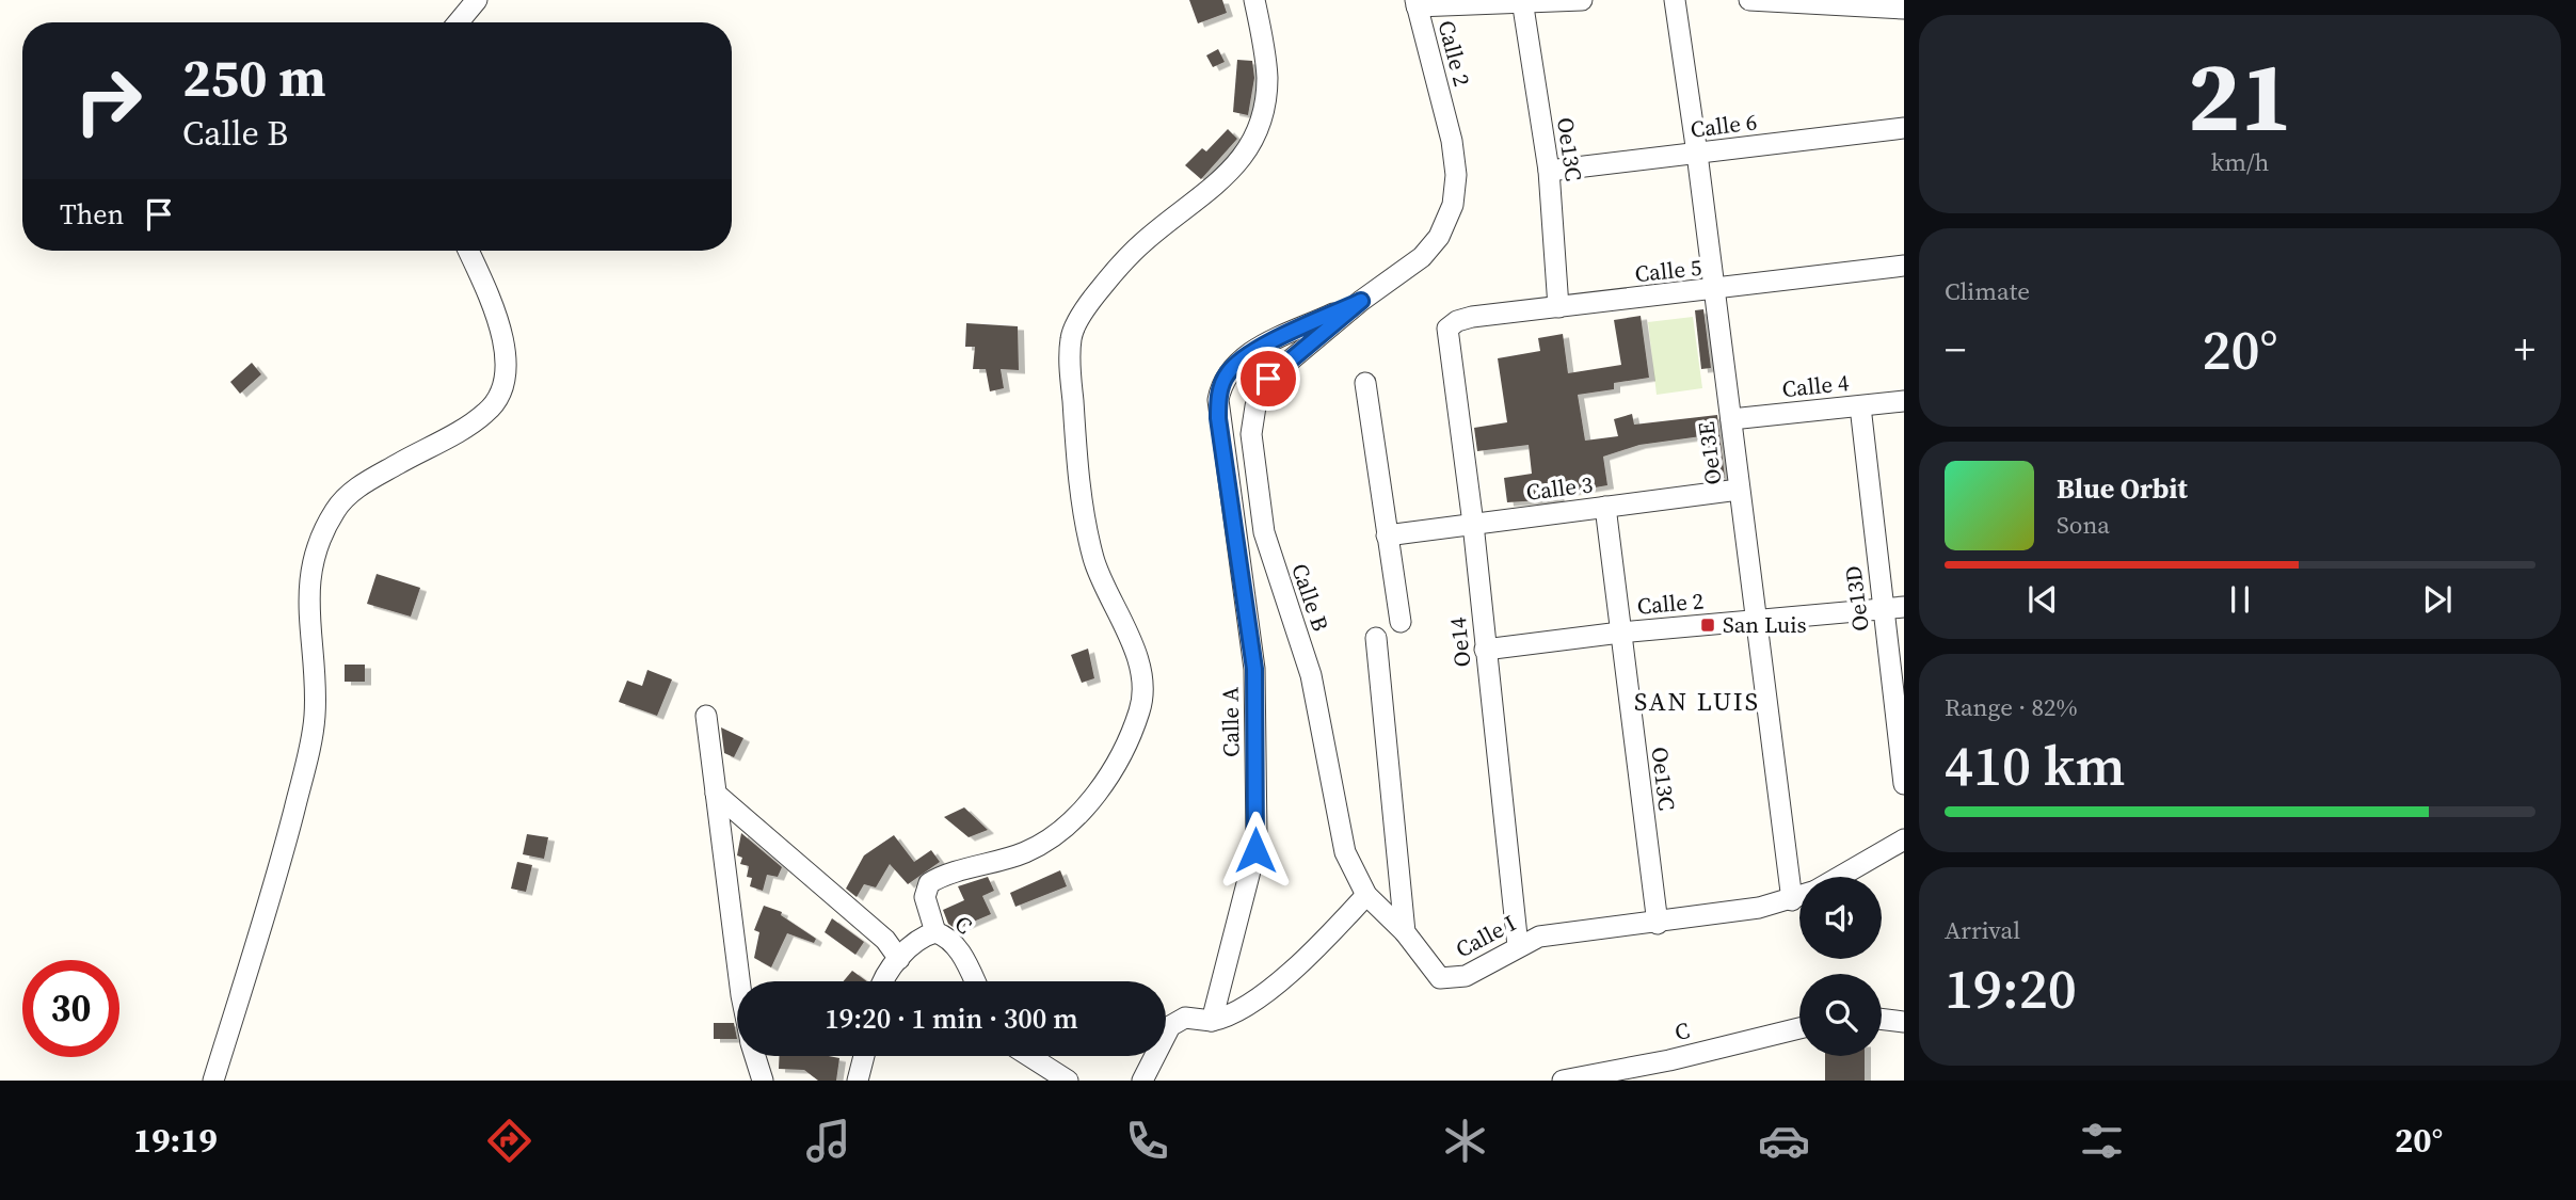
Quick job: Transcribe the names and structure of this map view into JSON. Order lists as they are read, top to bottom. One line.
{"streets":{"street":["Calle 2","Calle 6","Oe13C","Calle 5","Calle 4","Oe13E","Calle 3","Calle B","Oe13D","Oe14","Calle A","C","Calle I"]},"crossings":[["Calle 2","Oe13C"],["Calle 2","Oe13E"],["Calle 2","Calle B"],["Calle 2","Oe13D"],["Calle 2","Oe14"],["Calle 2","Calle A"],["Calle 6","Oe13C"],["Calle 6","Oe13E"],["Oe13C","Calle 5"],["Oe13C","Calle 3"],["Oe13C","Calle I"],["Calle 5","Oe13E"],["Calle 5","Oe14"],["Calle 4","Oe13E"],["Calle 4","Oe13D"],["Oe13E","Calle 3"],["Oe13E","Calle I"],["Calle 3","Oe14"],["Calle B","Calle A"],["Calle B","Calle I"],["Oe14","Calle I"]],"districts":["SAN LUIS"],"places":{"transit":["San Luis"]},"page":{"tile":[["21","km/h"],"Climate",["Range · 82%","410 km"],["Arrival","19:20"]],"turn":["250 m","Calle B"],"then":"Then","heat":["−","20°","+"],"song":["Blue Orbit","Sona"],"limit":"30","trip":"19:20 · 1 min · 300 m","tabs":["19:19","20°"]}}
